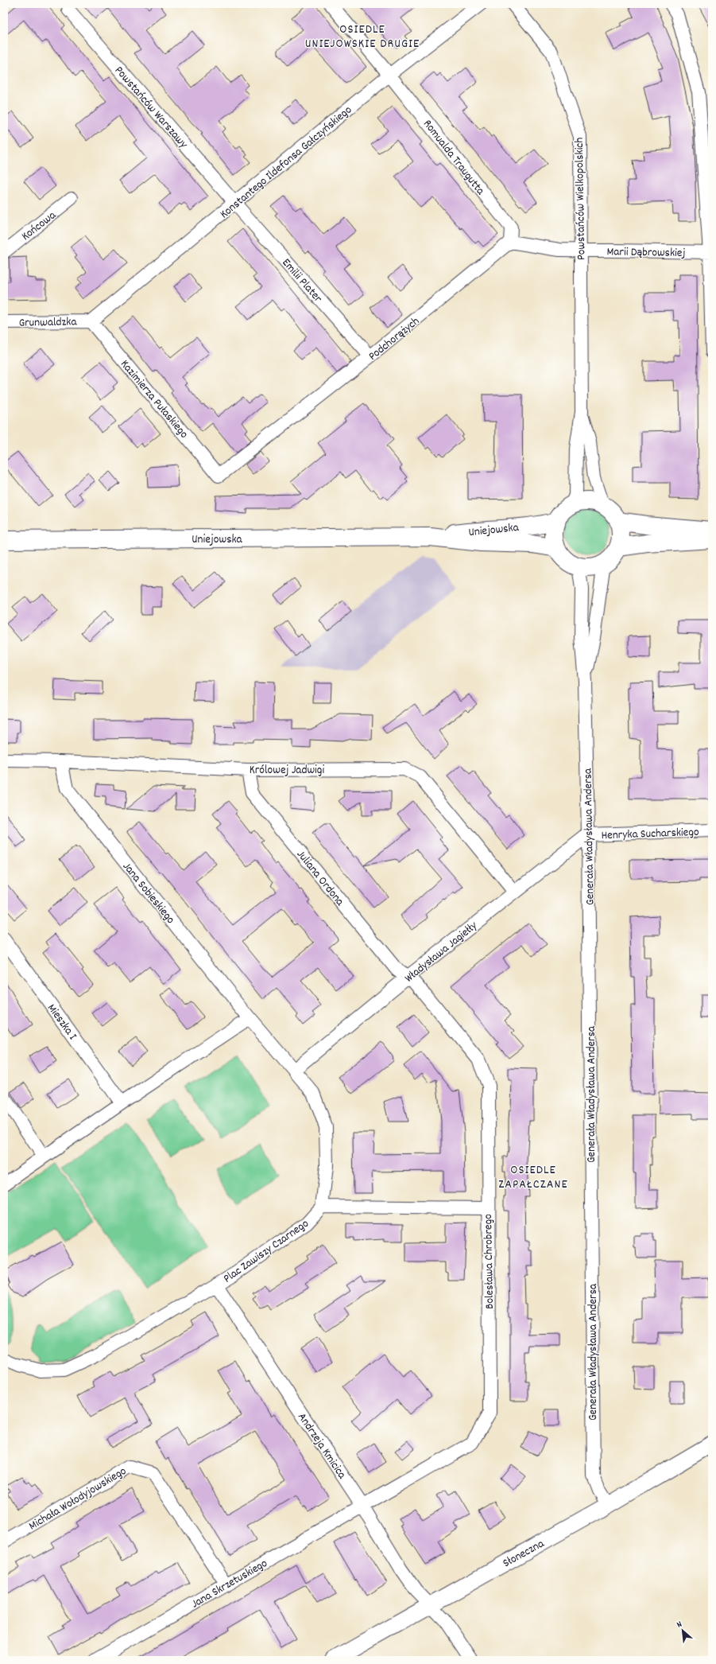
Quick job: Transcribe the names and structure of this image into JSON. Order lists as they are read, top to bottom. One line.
{"streets":{"main road":["Uniejowska"],"street":["Powstańców Warszawy","Romualda Traugutta","Konstantego Ildefonsa Gałczyńskiego","Powstańców Wielkopolskich","Końcowa","Marii Dąbrowskiej","Emilii Plater","Grunwaldzka","Podchorążych","Kazimierza Pułaskiego","Królowej Jadwigi","Henryka Sucharskiego","Generała Władysława Andersa","Juliana Ordona","Jana Sobieskiego","Władysława Jagiełły","Mieszka I","Plac Zawiszy Czarnego","Bolesława Chrobrego","Andrzeja Kmicica","Michała Wołodyjowskiego","Słoneczna","Jana Skrzetuskiego"]},"crossings":[["Powstańców Warszawy","Konstantego Ildefonsa Gałczyńskiego"],["Powstańców Warszawy","Emilii Plater"],["Romualda Traugutta","Konstantego Ildefonsa Gałczyńskiego"],["Romualda Traugutta","Podchorążych"],["Konstantego Ildefonsa Gałczyńskiego","Emilii Plater"],["Konstantego Ildefonsa Gałczyńskiego","Grunwaldzka"],["Konstantego Ildefonsa Gałczyńskiego","Kazimierza Pułaskiego"],["Powstańców Wielkopolskich","Marii Dąbrowskiej"],["Powstańców Wielkopolskich","Uniejowska"],["Powstańców Wielkopolskich","Generała Władysława Andersa"],["Emilii Plater","Podchorążych"],["Grunwaldzka","Kazimierza Pułaskiego"],["Podchorążych","Kazimierza Pułaskiego"],["Uniejowska","Generała Władysława Andersa"],["Królowej Jadwigi","Juliana Ordona"],["Królowej Jadwigi","Jana Sobieskiego"],["Królowej Jadwigi","Władysława Jagiełły"],["Henryka Sucharskiego","Generała Władysława Andersa"],["Henryka Sucharskiego","Władysława Jagiełły"],["Generała Władysława Andersa","Władysława Jagiełły"],["Generała Władysława Andersa","Słoneczna"],["Juliana Ordona","Władysława Jagiełły"],["Juliana Ordona","Bolesława Chrobrego"],["Władysława Jagiełły","Bolesława Chrobrego"],["Plac Zawiszy Czarnego","Andrzeja Kmicica"],["Bolesława Chrobrego","Andrzeja Kmicica"],["Bolesława Chrobrego","Jana Skrzetuskiego"],["Andrzeja Kmicica","Słoneczna"],["Andrzeja Kmicica","Jana Skrzetuskiego"],["Michała Wołodyjowskiego","Jana Skrzetuskiego"]],"districts":["OSIEDLE UNIEJOWSKIE DRUGIE","OSIEDLE ZAPAŁCZANE"],"north":"top left"}
